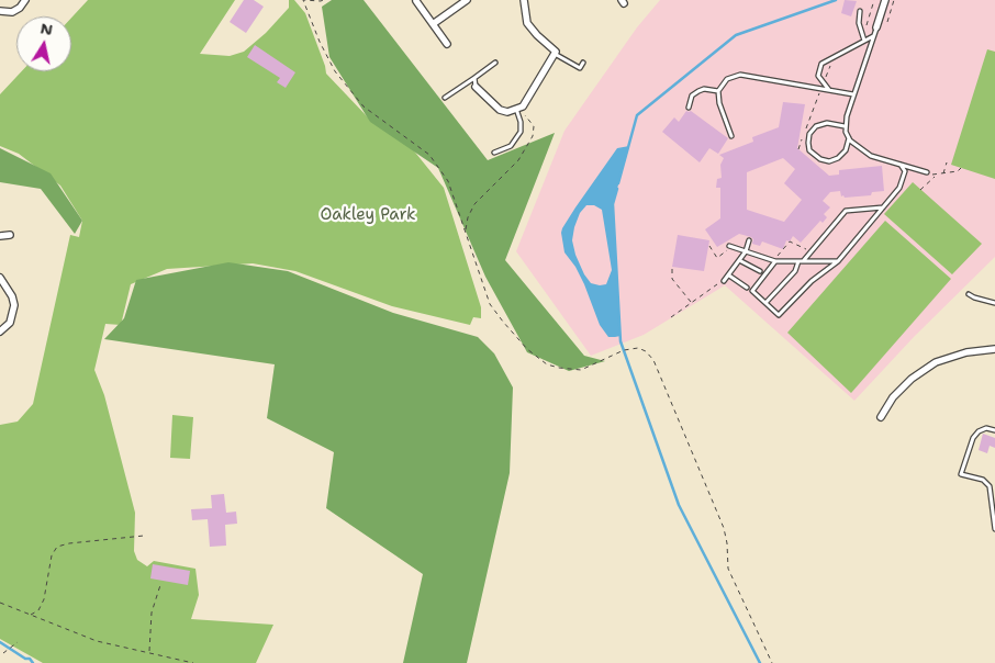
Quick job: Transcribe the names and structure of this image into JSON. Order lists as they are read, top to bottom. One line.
{"parks":["Oakley Park"],"north":"top"}
